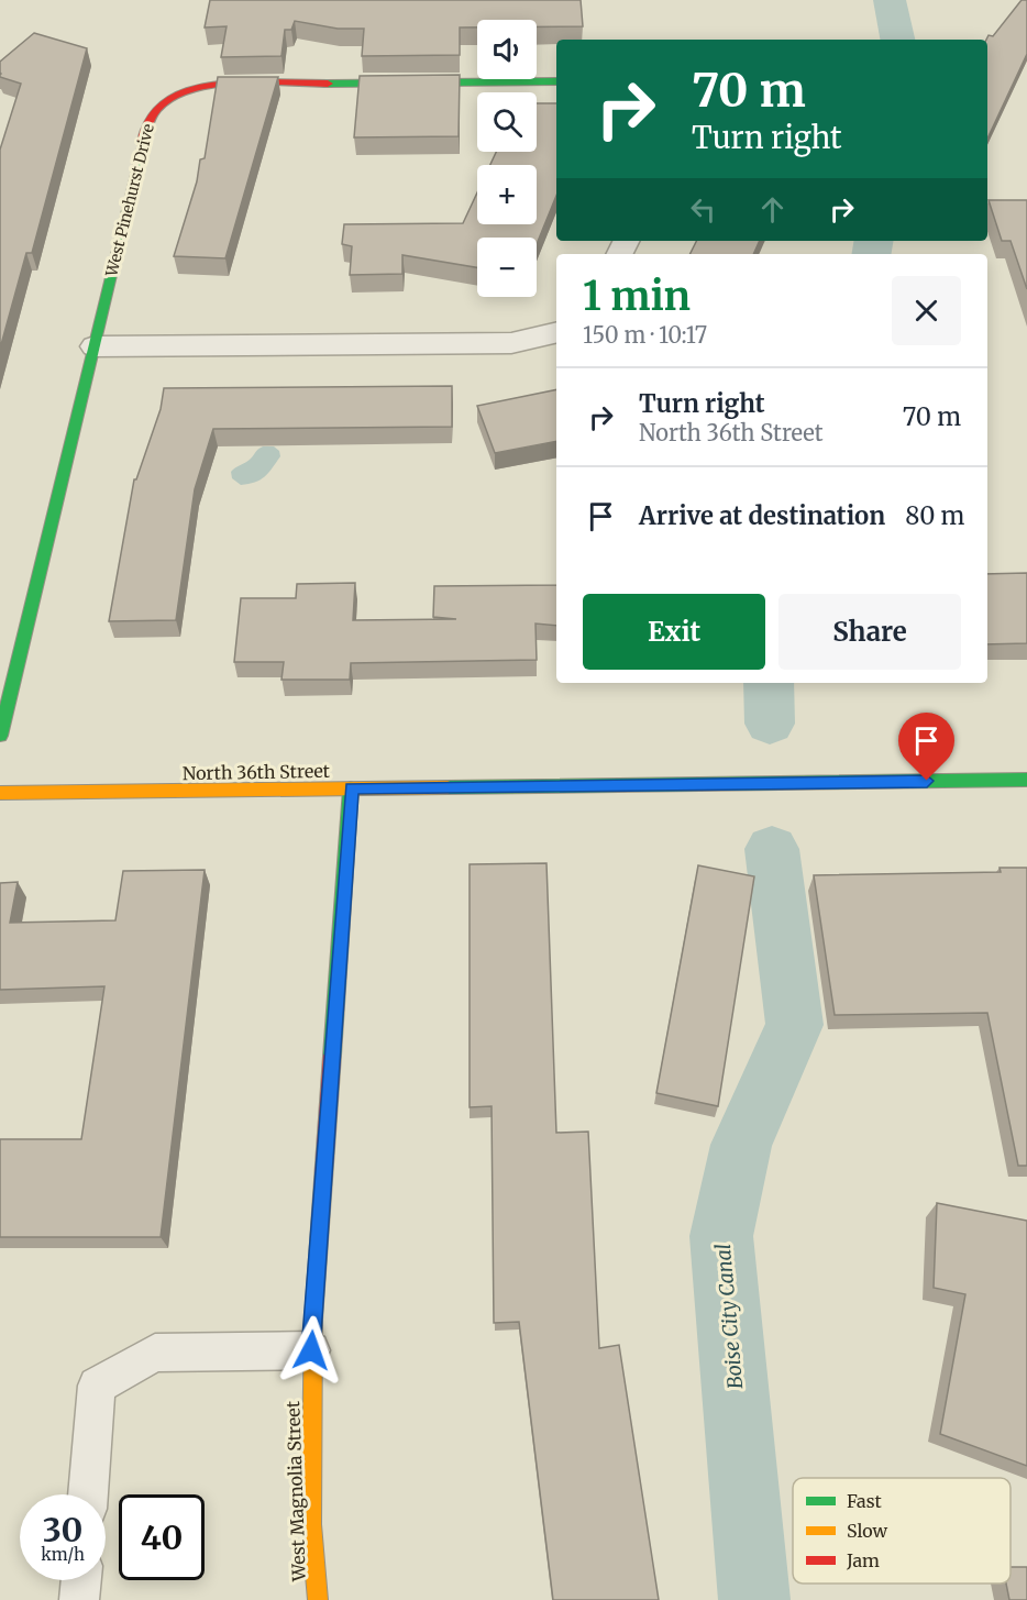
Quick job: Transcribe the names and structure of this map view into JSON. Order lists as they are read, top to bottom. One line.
{"streets":{"street":["West Pinehurst Drive","North 36th Street","West Magnolia Street"]},"crossings":[["North 36th Street","West Magnolia Street"]],"water":["Boise City Canal"],"legend":["Fast","Slow","Jam"],"page":{"map_buttons":["+","−"],"turn":["70 m","Turn right"],"heading":["1 min","150 m · 10:17"],"list":[{"name":"Turn right","note":"North 36th Street","value":"70 m"},{"name":"Arrive at destination","value":"80 m"}],"buttons":["Exit","Share"],"speed":"30 km/h","limit":"40"}}
